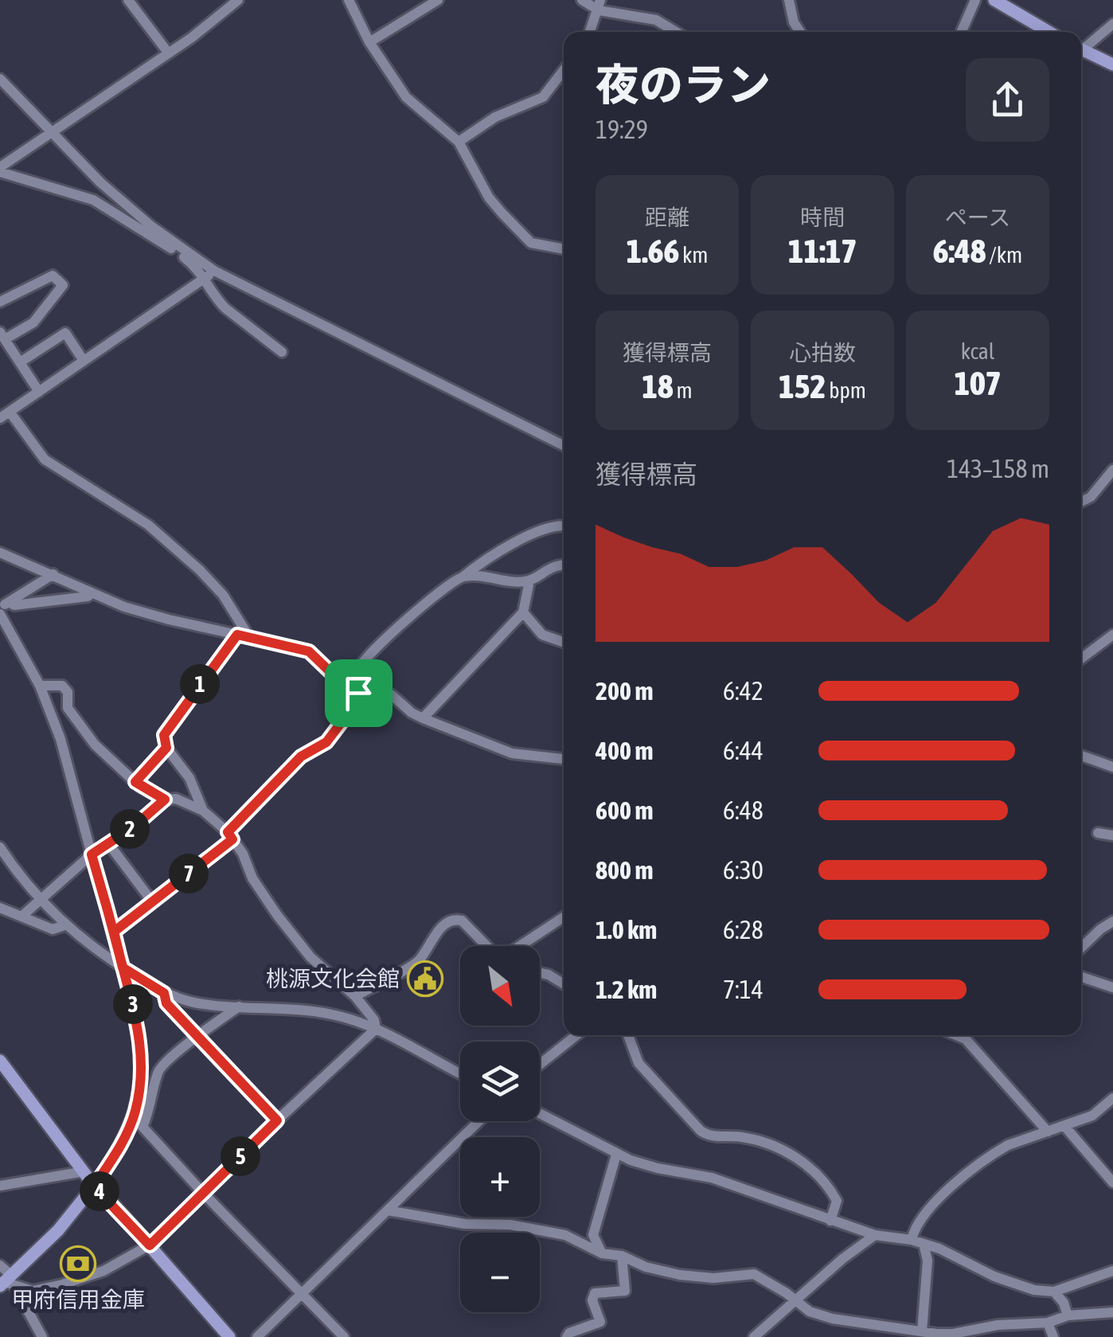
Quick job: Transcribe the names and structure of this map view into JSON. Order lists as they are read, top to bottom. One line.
{"places":{"public building":["桃源文化会館"],"bank":["甲府信用金庫"]},"north":"bottom right","page":{"heading":["夜のラン","19:29"],"stats":[["距離","1.66 km"],["時間","11:17"],["ペース","6:48 /km"],["獲得標高","18 m"],["心拍数","152 bpm"],["kcal","107"]],"chart":["獲得標高","143–158 m"],"list":[{"name":"200 m","note":"6:42"},{"name":"400 m","note":"6:44"},{"name":"600 m","note":"6:48"},{"name":"800 m","note":"6:30"},{"name":"1.0 km","note":"6:28"},{"name":"1.2 km","note":"7:14"}],"pins":["1","2","7","3","5","4"],"map_buttons":["+","−"]}}
